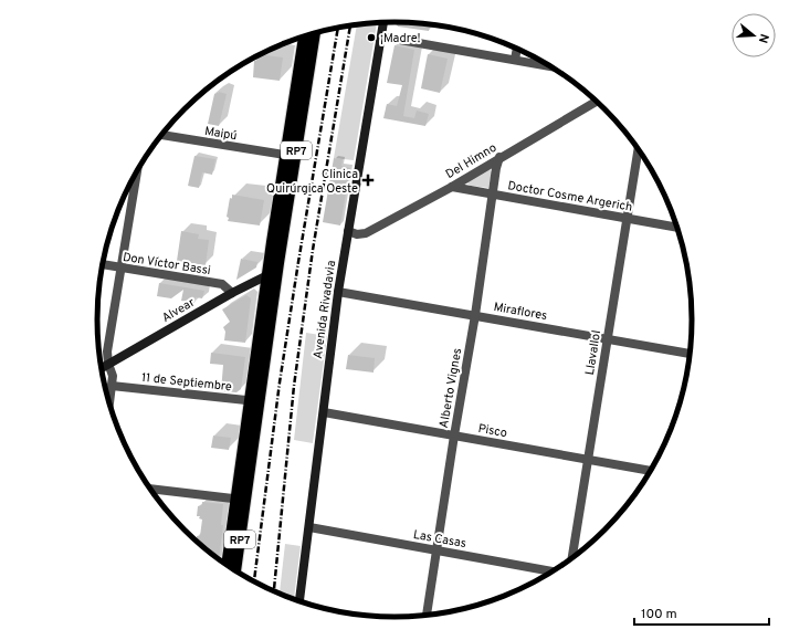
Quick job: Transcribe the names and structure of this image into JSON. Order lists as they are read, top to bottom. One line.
{"streets":{"main road":["RP7"],"street":["Maipú","Del Himno","Doctor Cosme Argerich","Don Víctor Bassi","Alvear","Avenida Rivadavia","Miraflores","Llavallol","11 de Septiembre","Alberto Vignes","Pisco","Las Casas"]},"crossings":[["Maipú","RP7"],["RP7","Alvear"],["RP7","11 de Septiembre"],["Del Himno","Doctor Cosme Argerich"],["Del Himno","Avenida Rivadavia"],["Del Himno","Alberto Vignes"],["Doctor Cosme Argerich","Llavallol"],["Doctor Cosme Argerich","Alberto Vignes"],["Don Víctor Bassi","Alvear"],["Avenida Rivadavia","Miraflores"],["Avenida Rivadavia","Pisco"],["Avenida Rivadavia","Las Casas"],["Miraflores","Llavallol"],["Miraflores","Alberto Vignes"],["Llavallol","Pisco"],["Alberto Vignes","Pisco"],["Alberto Vignes","Las Casas"]],"places":{"other":["¡Madre!"],"health":["Clinica Quirúrgica Oeste"]},"scale_bar":"100 m","north":"right"}
